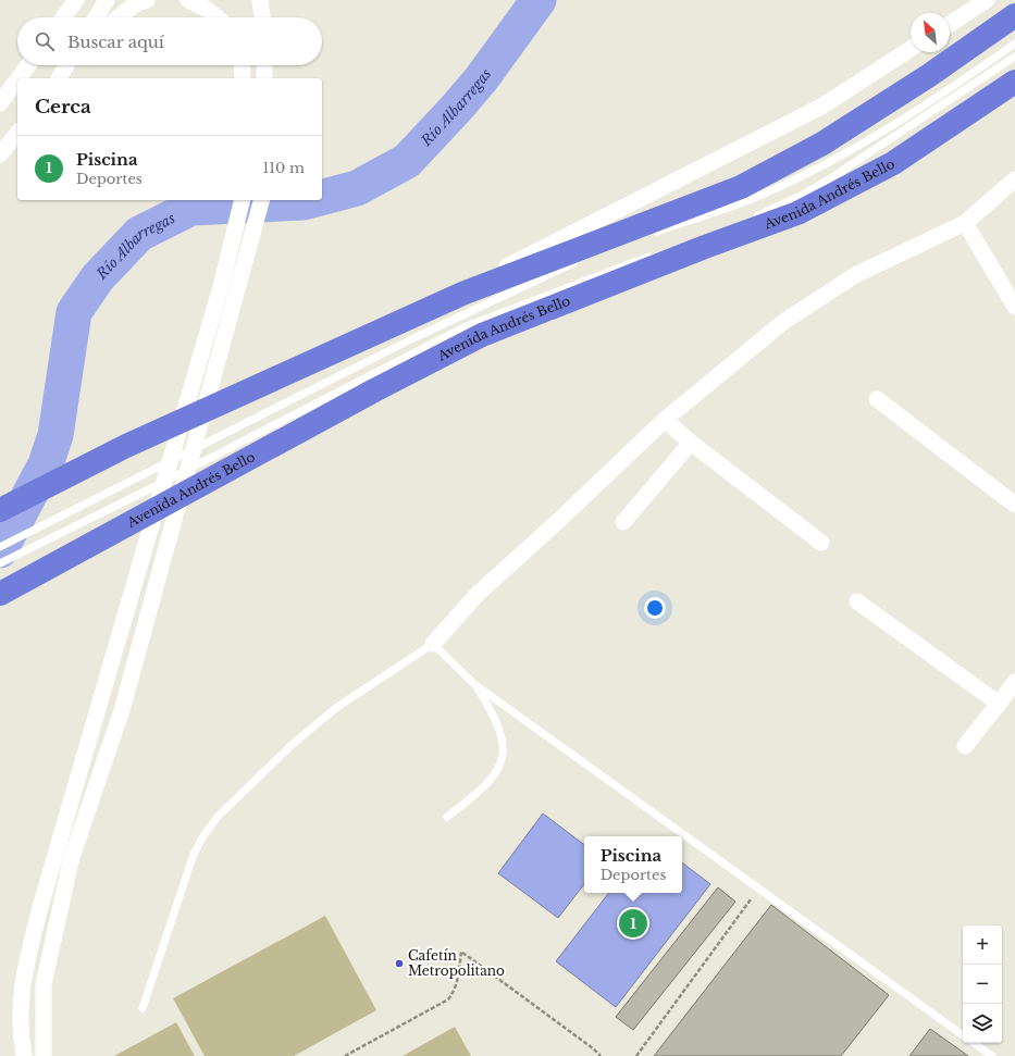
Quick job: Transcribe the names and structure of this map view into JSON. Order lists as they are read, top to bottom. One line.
{"streets":{"highway":["Avenida Andrés Bello"]},"water":["Río Albarregas"],"places":["Cafetín Metropolitano"],"north":"top left","page":{"search":"Buscar aquí","heading":"Cerca","list":[{"mark":"1","name":"Piscina","note":"Deportes","value":"110 m"}],"popup":["Piscina","Deportes"],"pins":"1","map_buttons":["+","−"]}}
